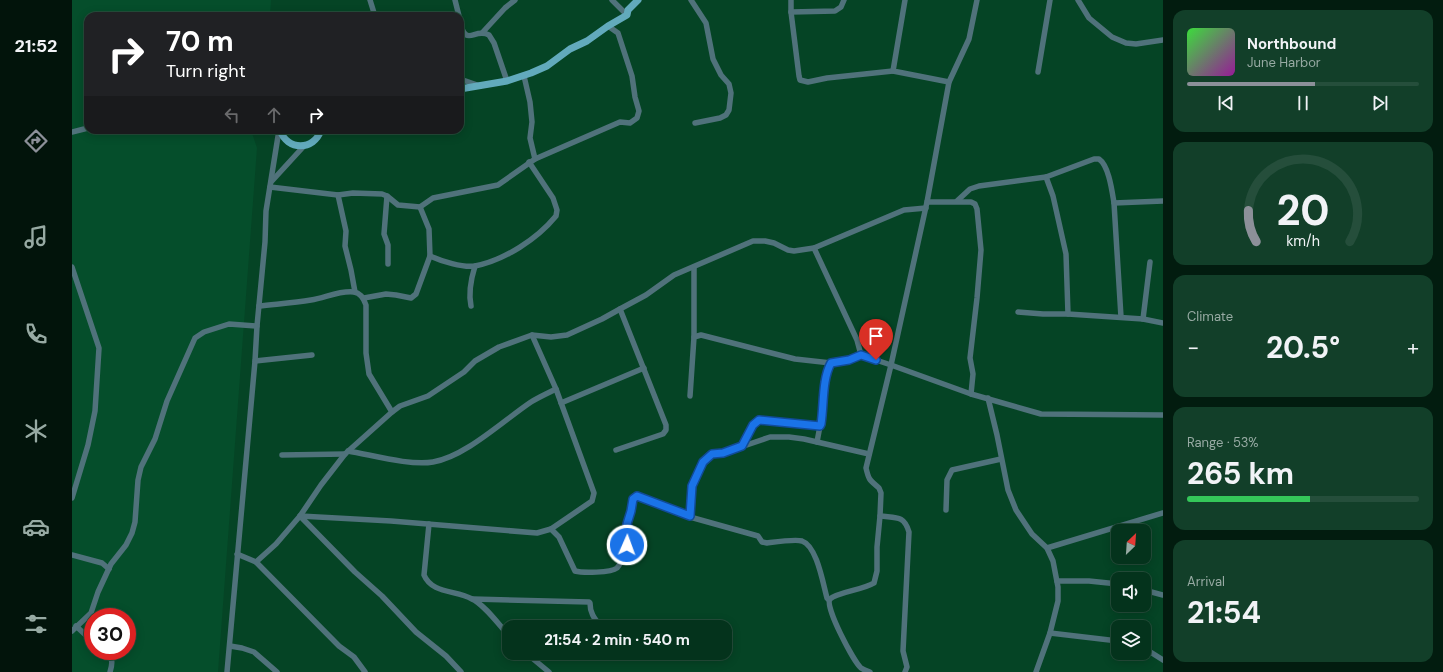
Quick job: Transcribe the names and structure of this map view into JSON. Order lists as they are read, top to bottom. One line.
{"north":"top right","page":{"tabs":"21:52","turn":["70 m","Turn right"],"song":["Northbound","June Harbor"],"tile":["Climate",["Range · 53%","265 km"],["Arrival","21:54"]],"heat":["−","20.5°","+"],"limit":"30","trip":"21:54 · 2 min · 540 m","gauge":["20","km/h"]}}
